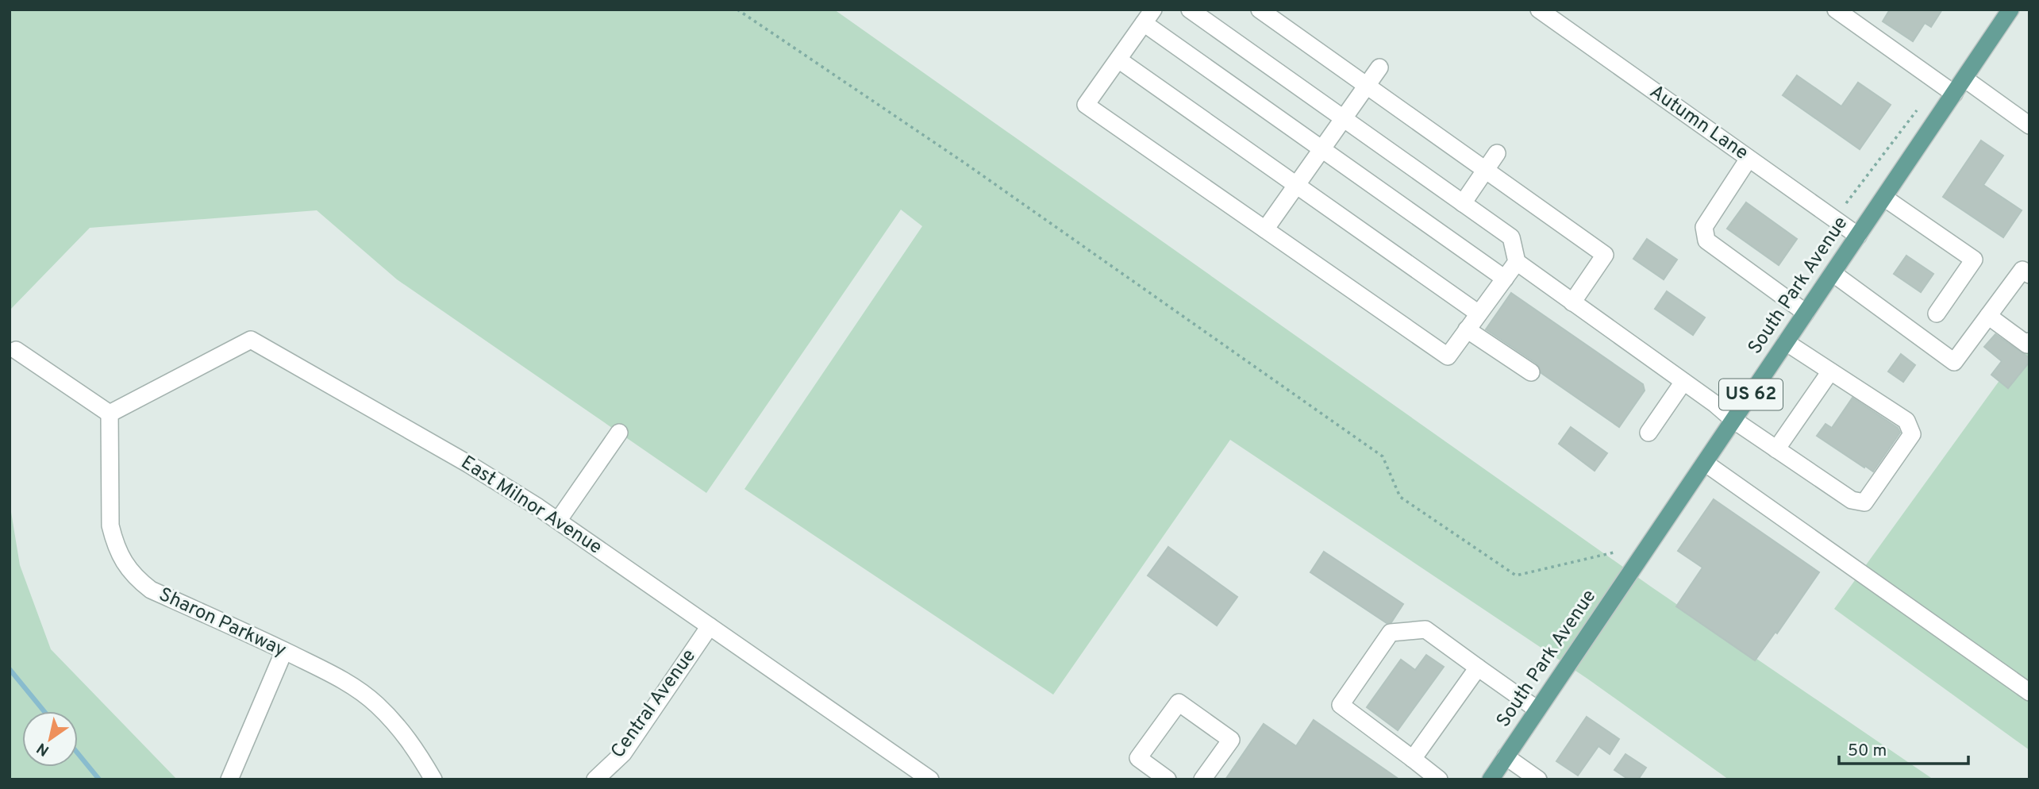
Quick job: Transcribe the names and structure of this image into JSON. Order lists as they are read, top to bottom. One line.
{"streets":{"main road":["South Park Avenue","US 62"],"street":["Autumn Lane","East Milnor Avenue","Sharon Parkway","Central Avenue"]},"crossings":[["Autumn Lane","South Park Avenue"],["East Milnor Avenue","Sharon Parkway"],["East Milnor Avenue","Central Avenue"]],"scale_bar":"50 m","north":"bottom left"}
